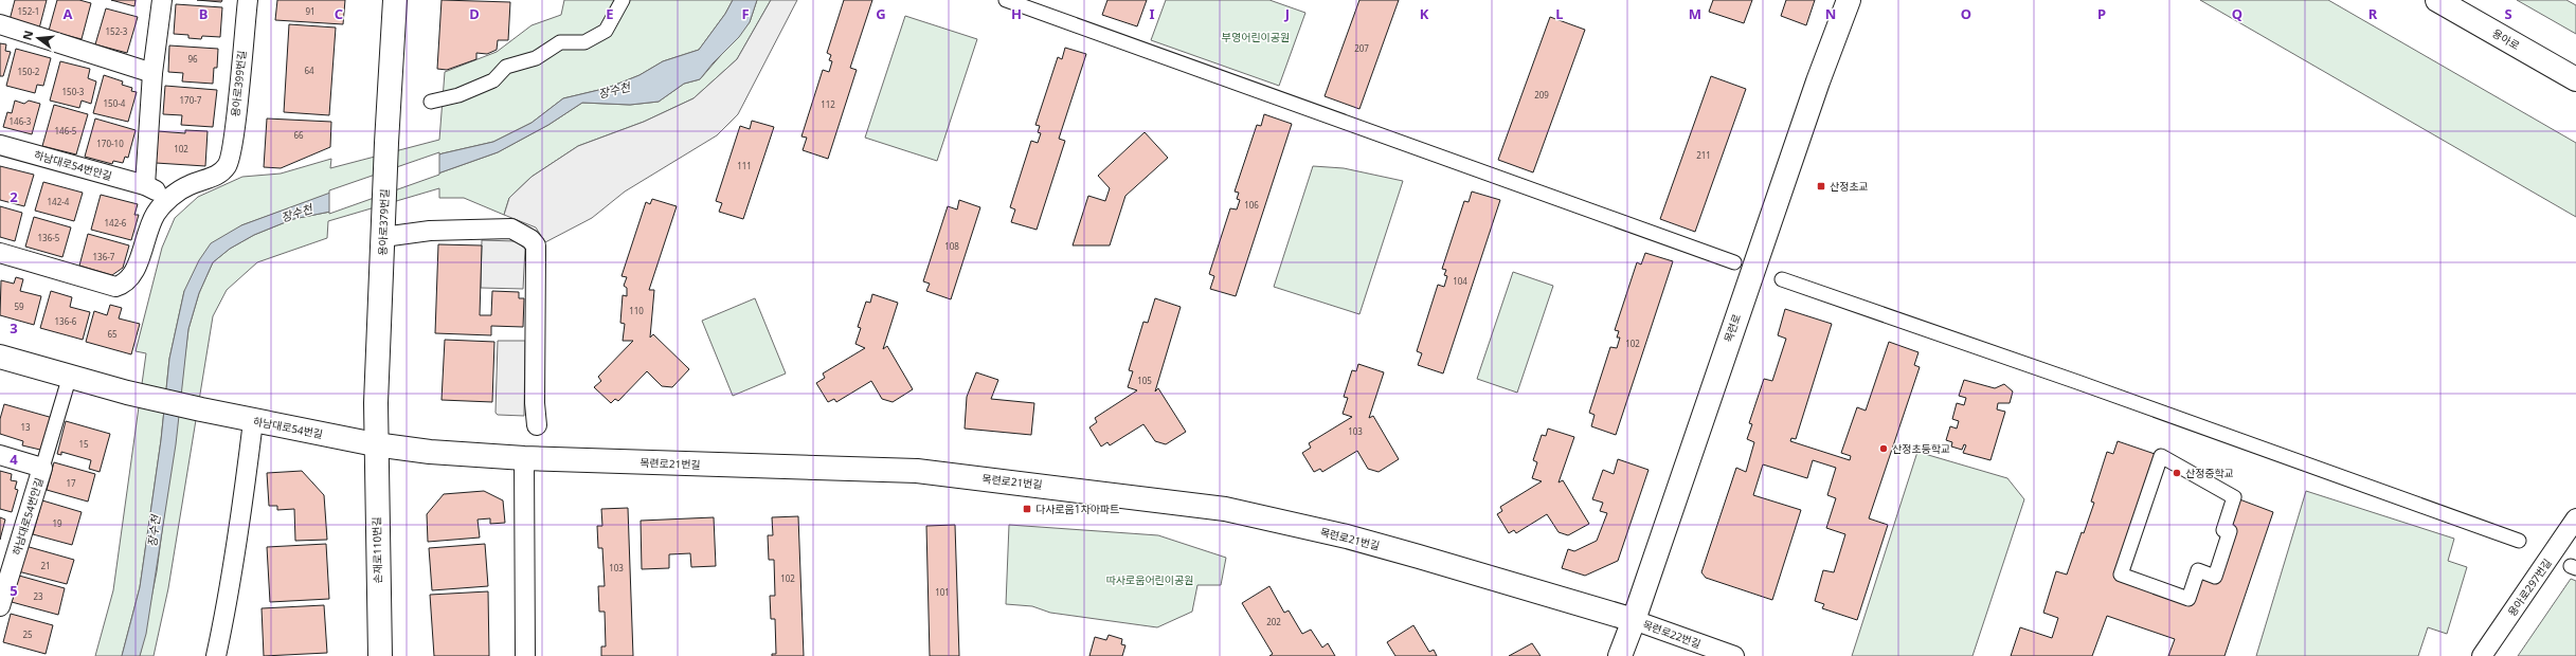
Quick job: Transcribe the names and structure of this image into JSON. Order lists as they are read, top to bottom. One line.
{"streets":{"street":["용아로","용아로399번길","하남대로54번안길","용아로379번길","목련로","하남대로54번길","목련로21번길","손재로110번길","용아로297번길","목련로22번길"]},"crossings":[["용아로399번길","하남대로54번안길"],["용아로379번길","하남대로54번길"],["용아로379번길","목련로21번길"],["용아로379번길","손재로110번길"],["목련로","목련로21번길"],["목련로","목련로22번길"],["하남대로54번길","목련로21번길"],["하남대로54번길","손재로110번길"],["목련로21번길","손재로110번길"],["목련로21번길","목련로22번길"]],"water":["장수천"],"parks":["부영어린이공원","따사로움어린이공원"],"places":{"transit":["산정초교","다사로움1차아파트"],"other":["산정초등학교","산정중학교"]},"house_numbers":["152-1","91","152-3","207","96","64","150-2","150-3","209","170-7","150-4","112","146-3","146-5","66","170-10","102","211","111","142-4","106","142-6","136-5","108","136-7","104","59","110","136-6","65","102","105","13","103","15","17","19","21","103","102","101","23","202","25"],"north":"left","grid":{"columns":["A","B","C","D","E","F","G","H","I","J","K","L","M","N","O","P","Q","R","S"],"rows":["2","3","4","5"]}}
